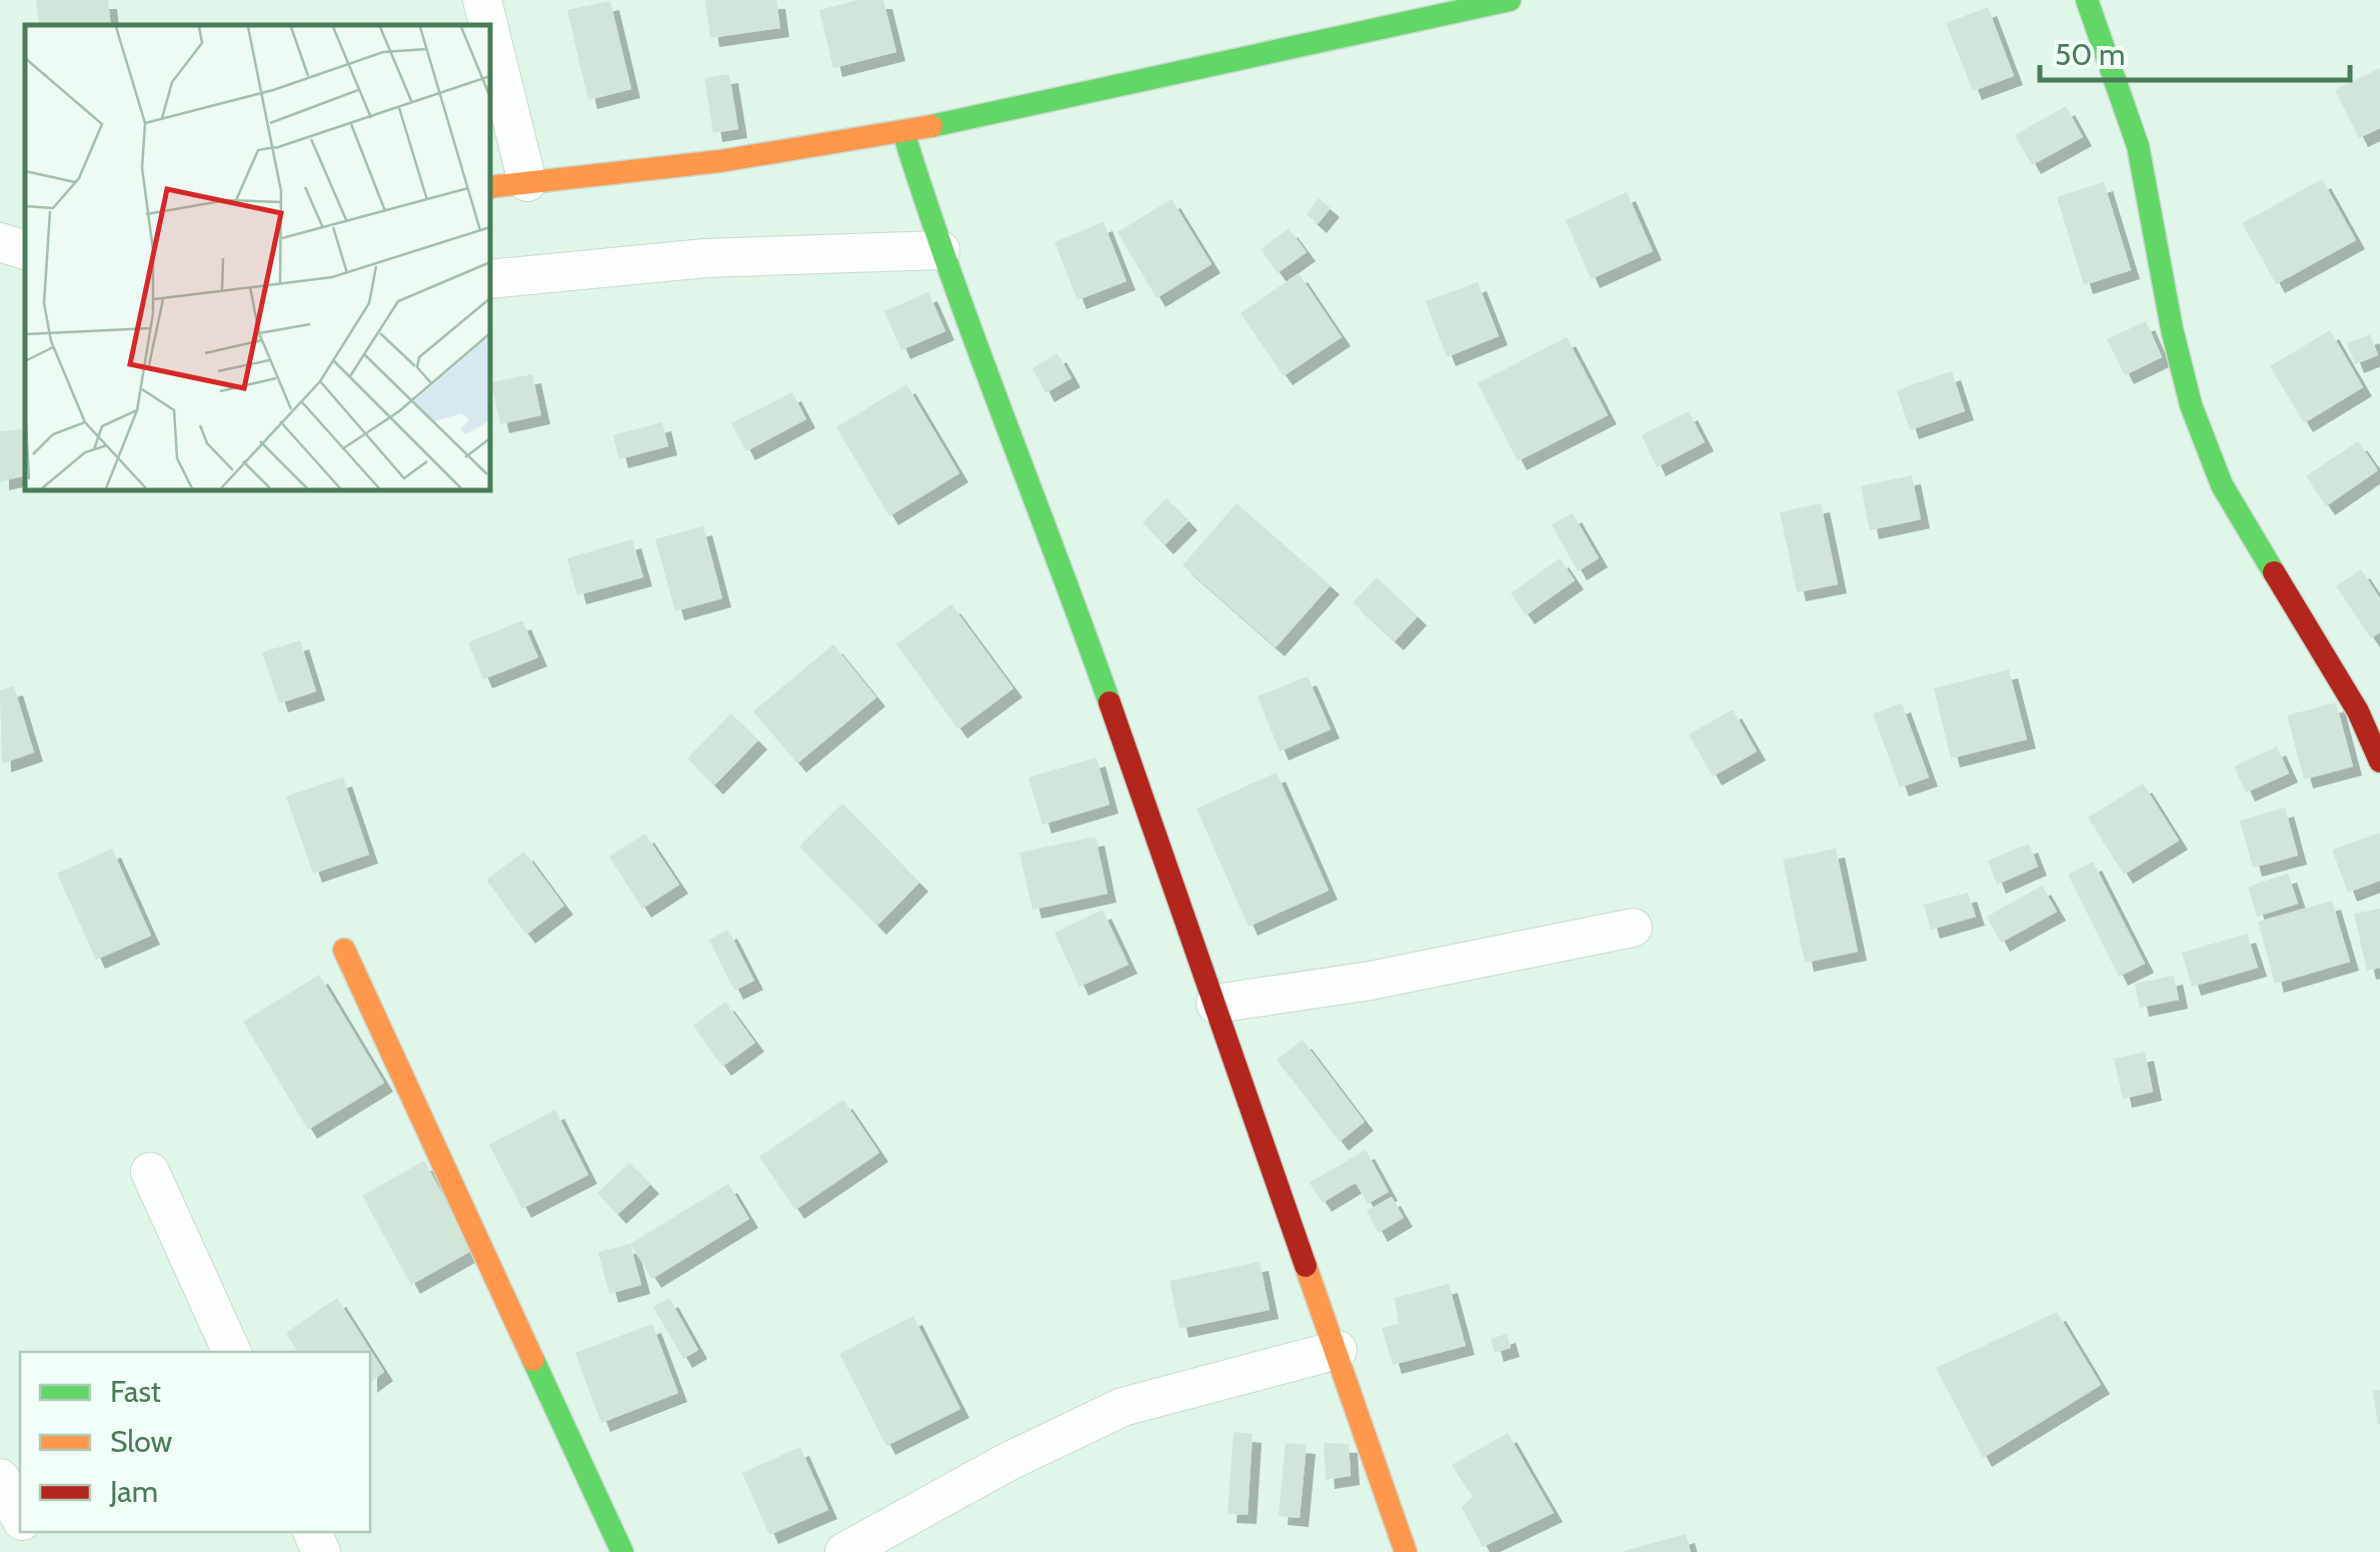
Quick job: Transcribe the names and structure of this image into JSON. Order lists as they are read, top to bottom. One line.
{"legend":["Fast","Slow","Jam"],"scale_bar":"50 m"}
